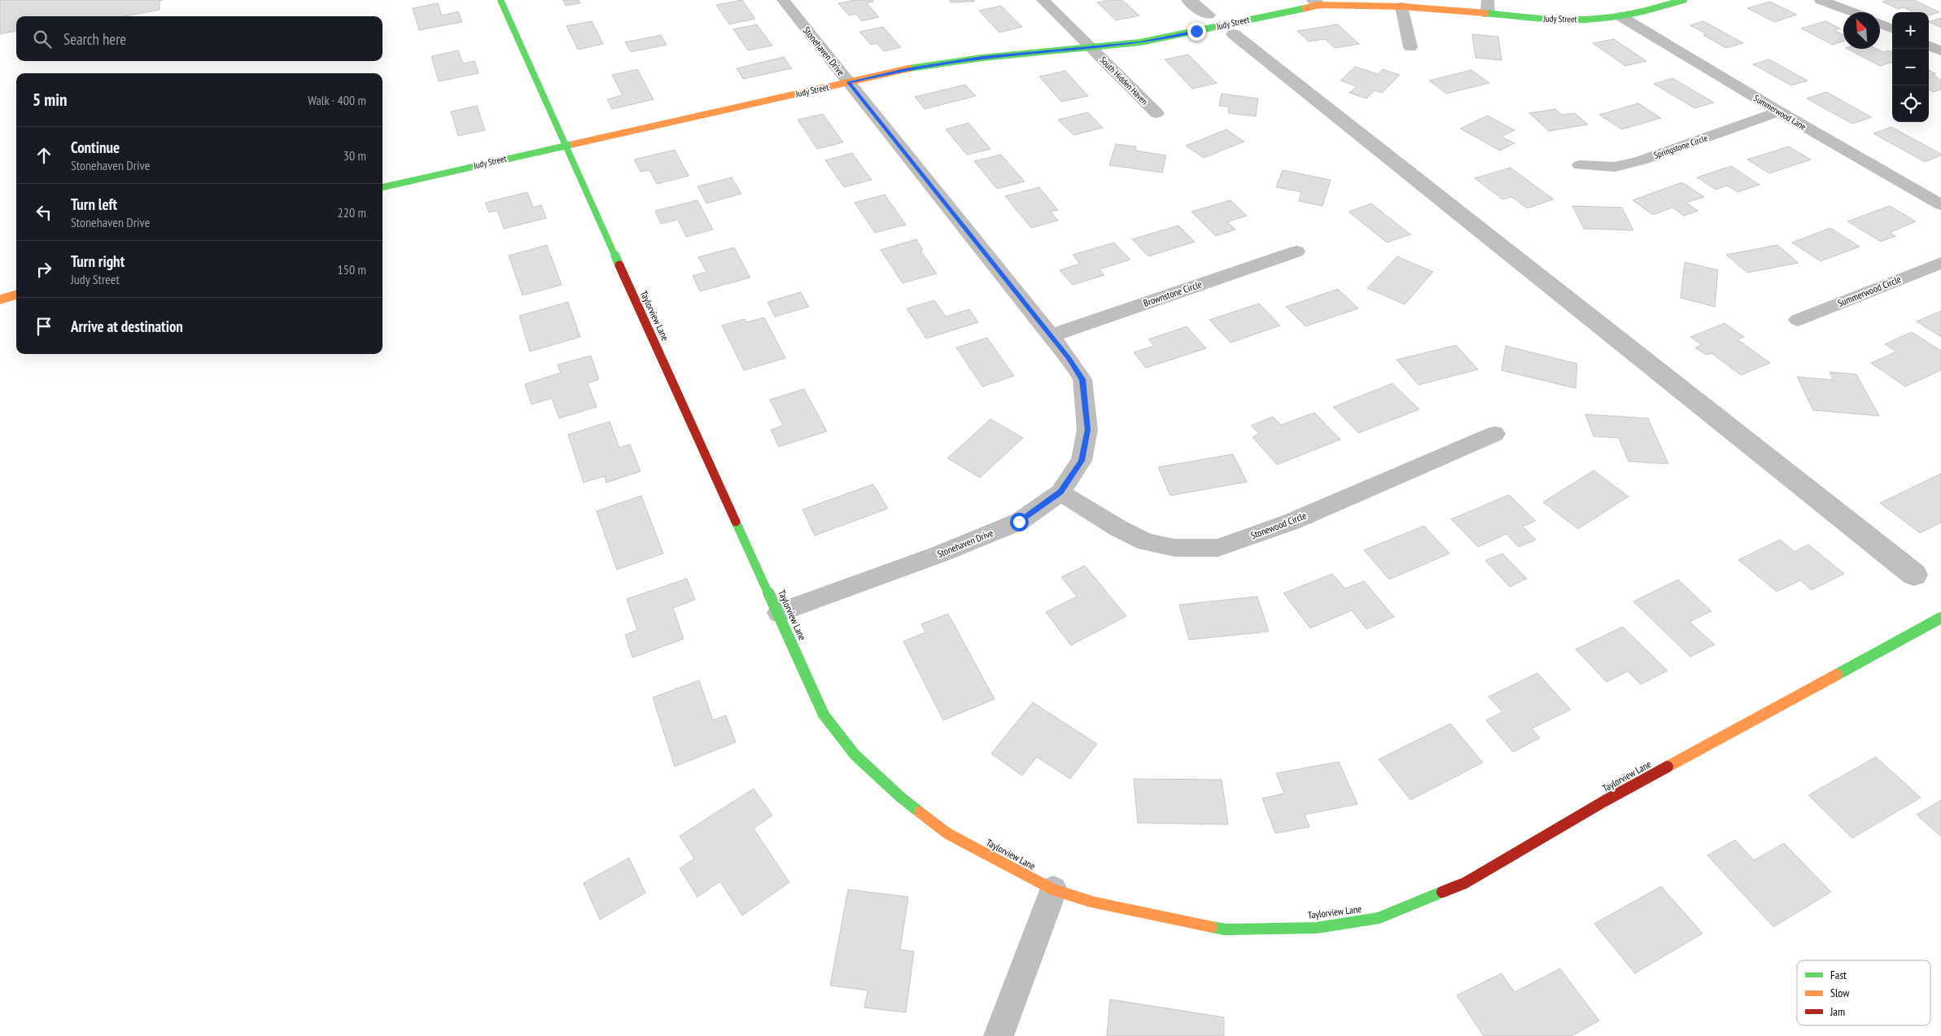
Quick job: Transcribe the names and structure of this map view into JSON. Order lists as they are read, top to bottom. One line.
{"streets":{"street":["Judy Street","Stonehaven Drive","South Hidden Haven","Summerwood Lane","Springstone Circle","Summerwood Circle","Brownstone Circle","Taylorview Lane","Stonewood Circle"]},"crossings":[["Judy Street","Stonehaven Drive"],["Judy Street","South Hidden Haven"],["Judy Street","Summerwood Lane"],["Judy Street","Taylorview Lane"],["Stonehaven Drive","Brownstone Circle"],["Stonehaven Drive","Taylorview Lane"],["Stonehaven Drive","Stonewood Circle"],["Summerwood Lane","Springstone Circle"]],"legend":["Fast","Slow","Jam"],"north":"top left","page":{"map_buttons":["+","−"],"search":"Search here","heading":["5 min","Walk · 400 m"],"list":[["Continue","Stonehaven Drive","30 m"],["Turn left","Stonehaven Drive","220 m"],["Turn right","Judy Street","150 m"],"Arrive at destination"]}}
